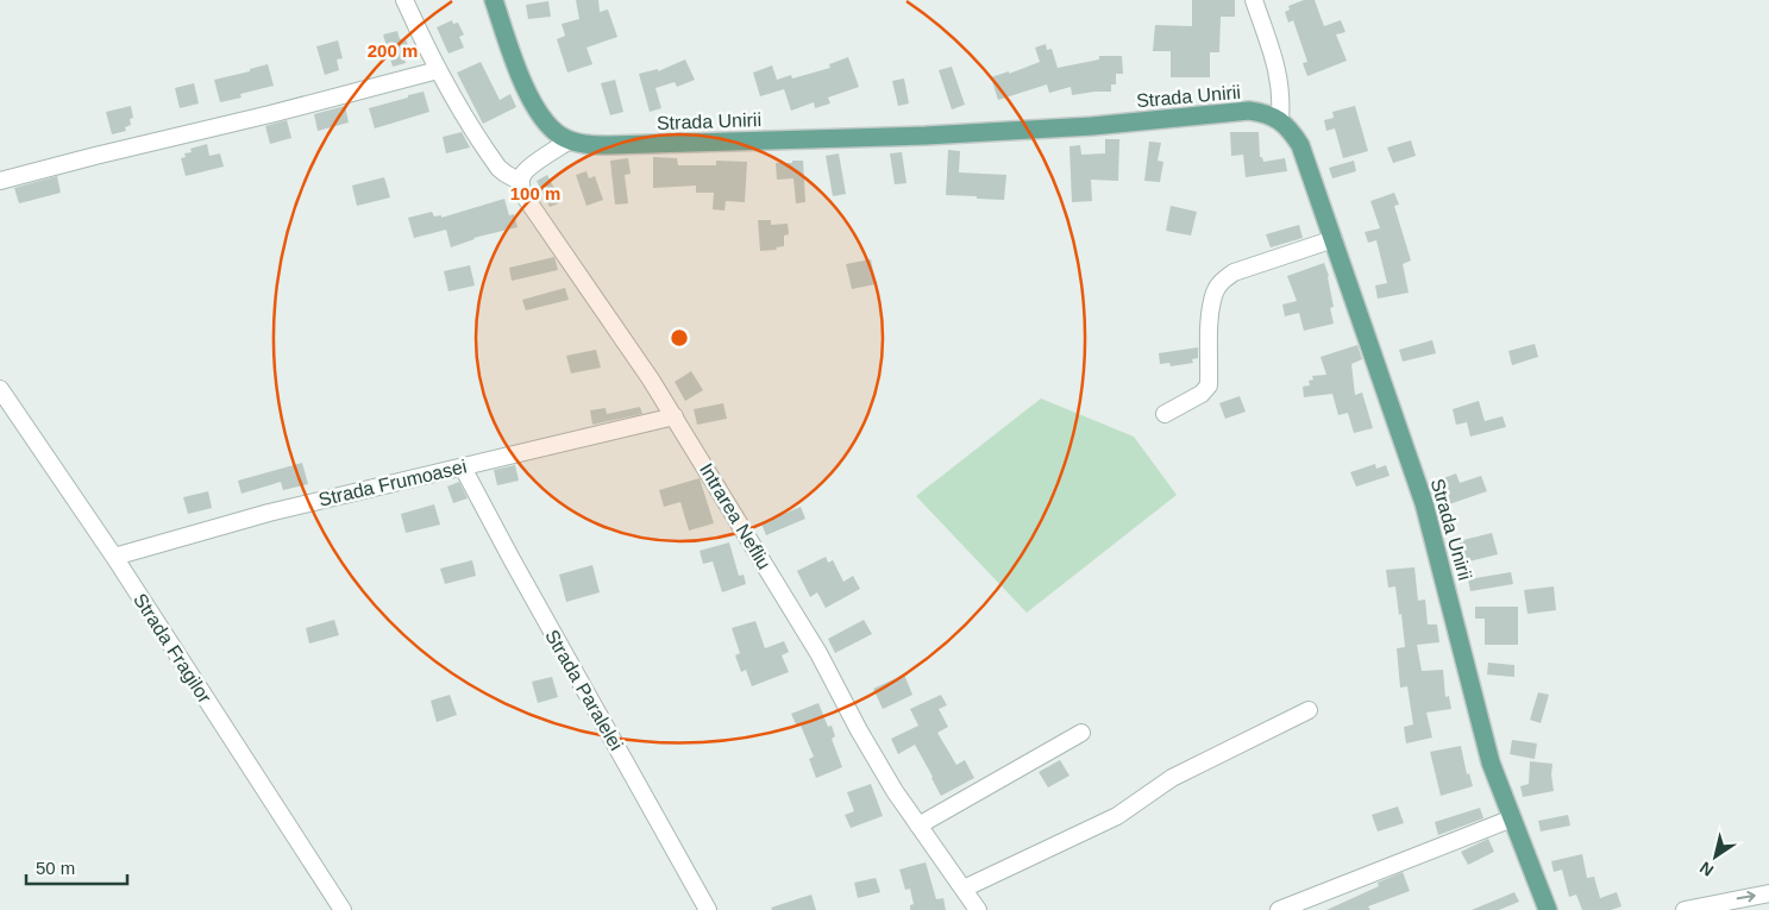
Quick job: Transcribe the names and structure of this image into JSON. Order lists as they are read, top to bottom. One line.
{"streets":{"main road":["Strada Unirii"],"street":["Strada Frumoasei","Intrarea Nefliu","Strada Fragilor","Strada Paralelei"]},"crossings":[["Strada Frumoasei","Intrarea Nefliu"],["Strada Frumoasei","Strada Fragilor"],["Strada Frumoasei","Strada Paralelei"]],"scale_bar":"50 m","north":"bottom left","rings":["200 m","100 m"]}
